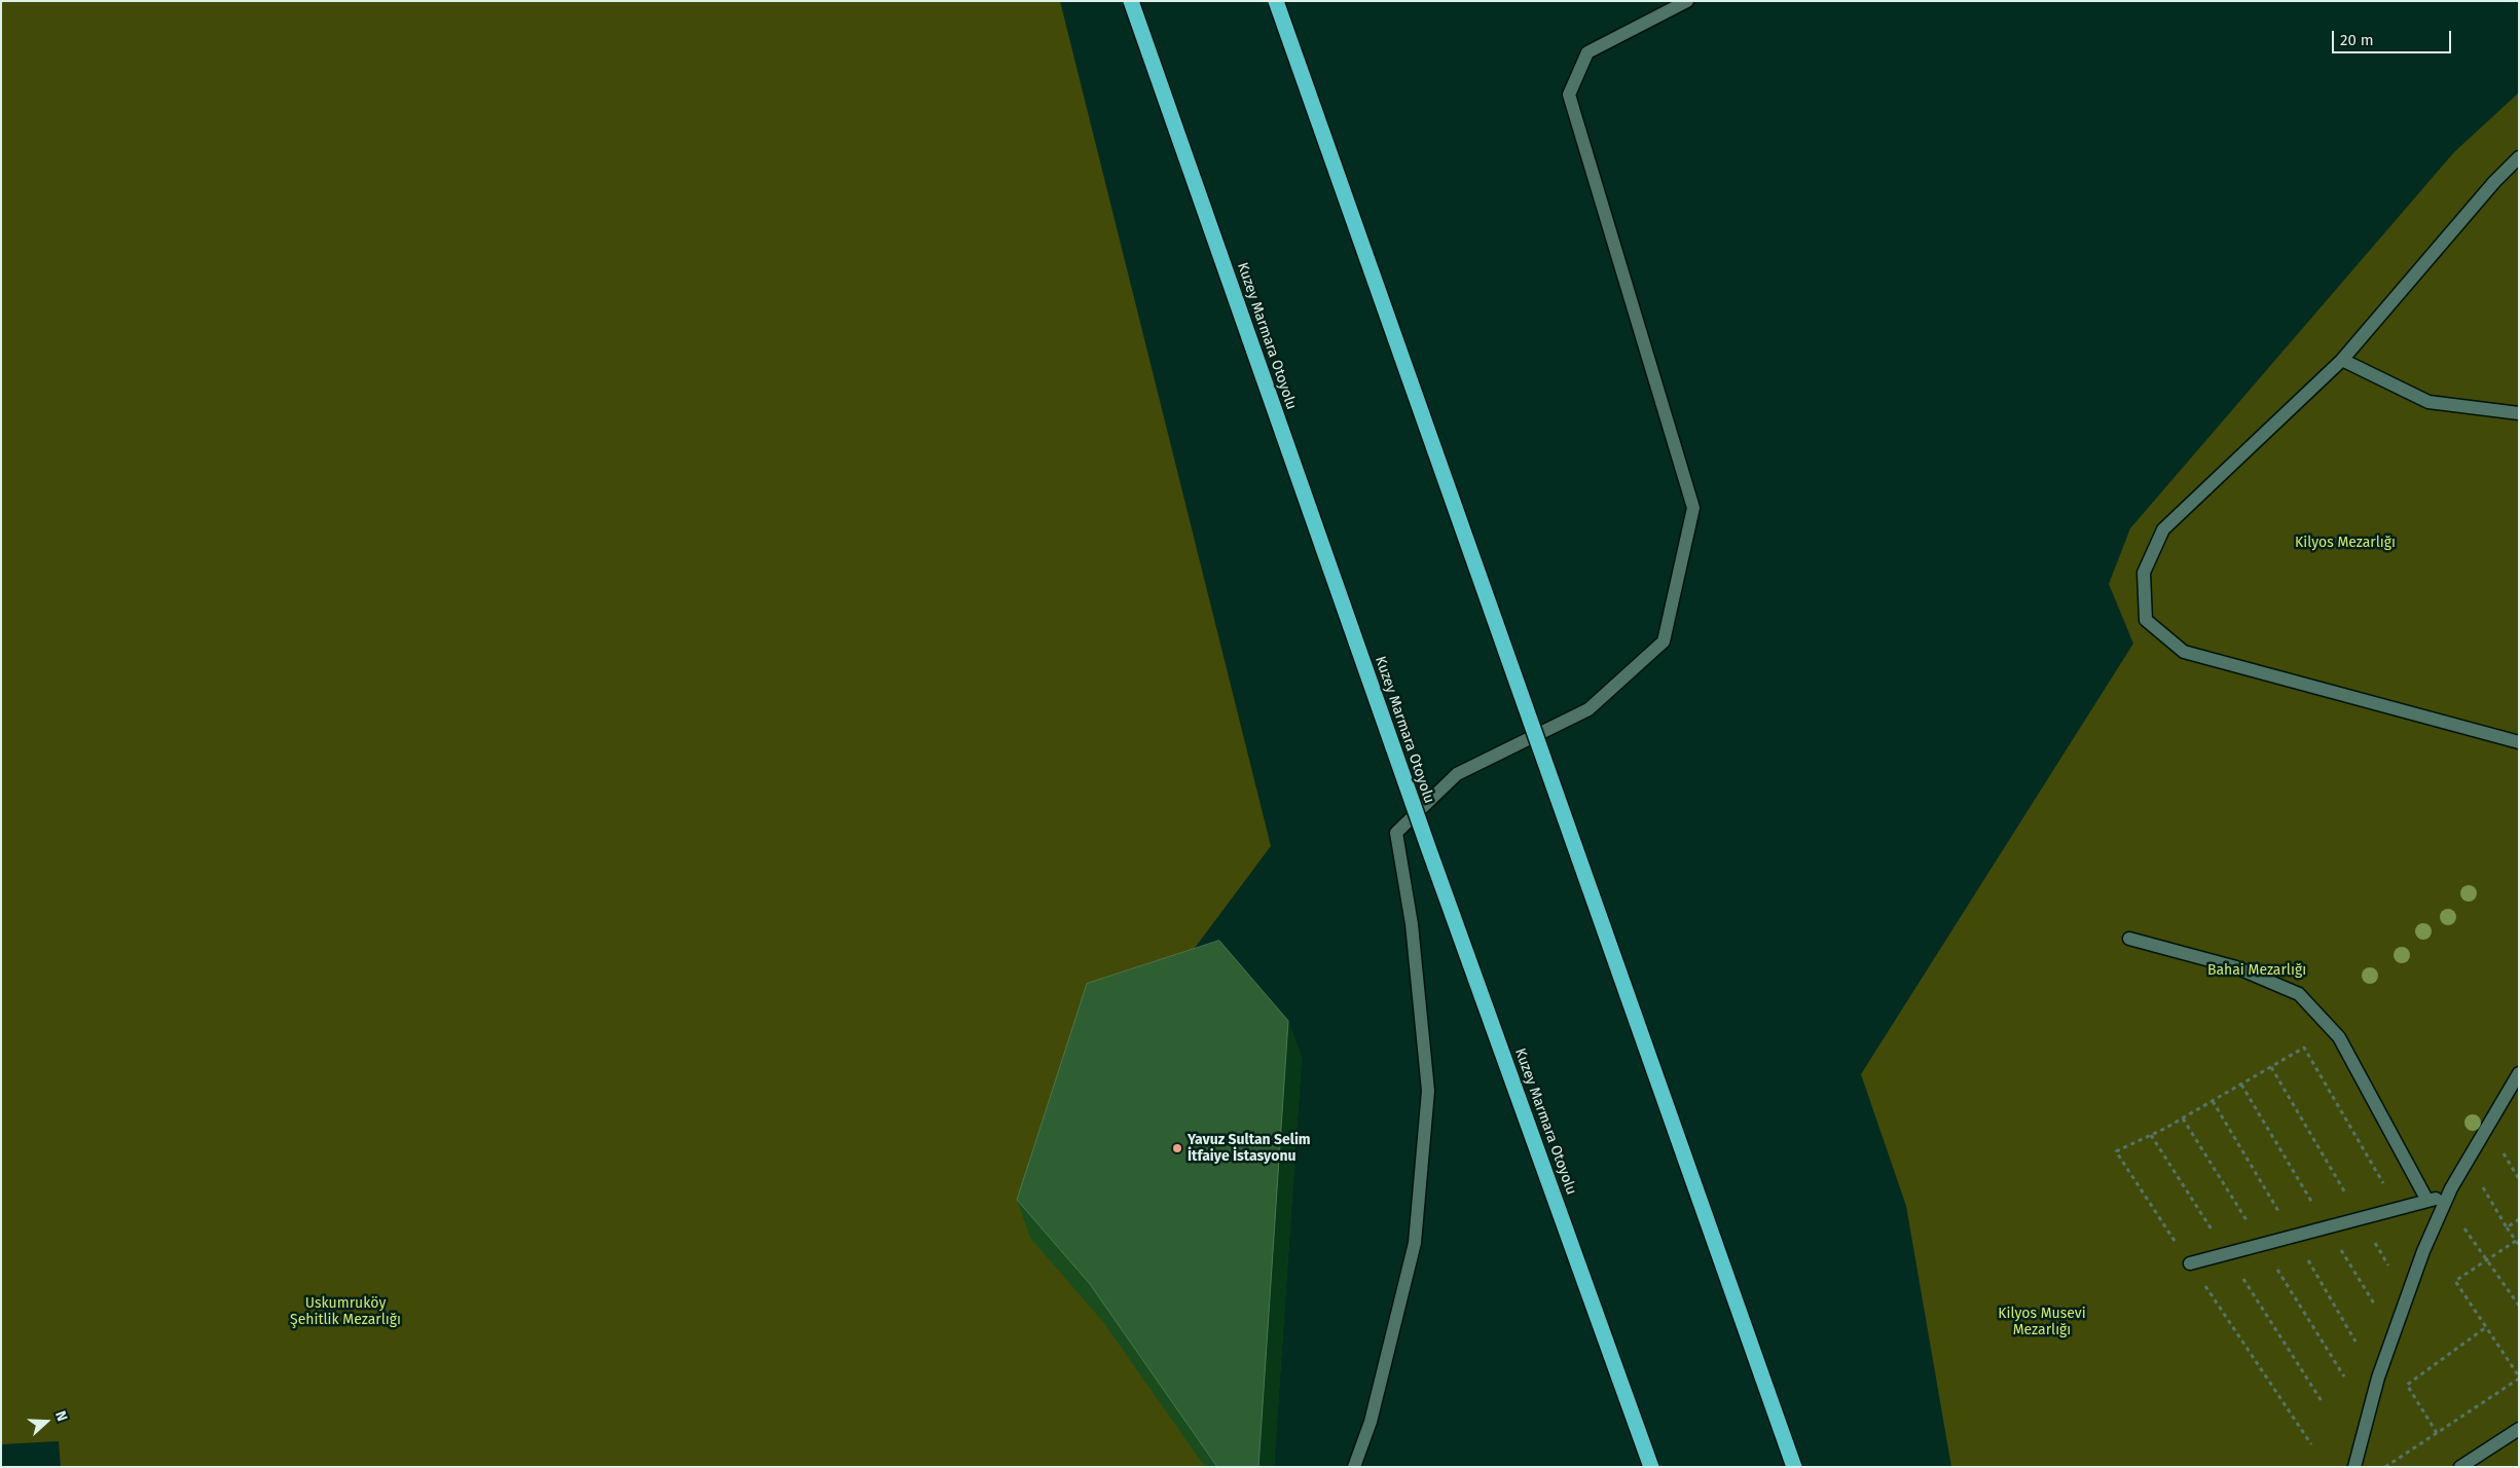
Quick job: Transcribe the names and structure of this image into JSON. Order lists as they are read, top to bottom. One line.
{"streets":{"highway":["Kuzey Marmara Otoyolu"]},"parks":["Kilyos Mezarlığı","Bahai Mezarlığı","Uskumruköy Şehitlik Mezarlığı","Kilyos Musevi Mezarlığı"],"places":["Yavuz Sultan Selim İtfaiye İstasyonu"],"scale_bar":"20 m","north":"right"}
